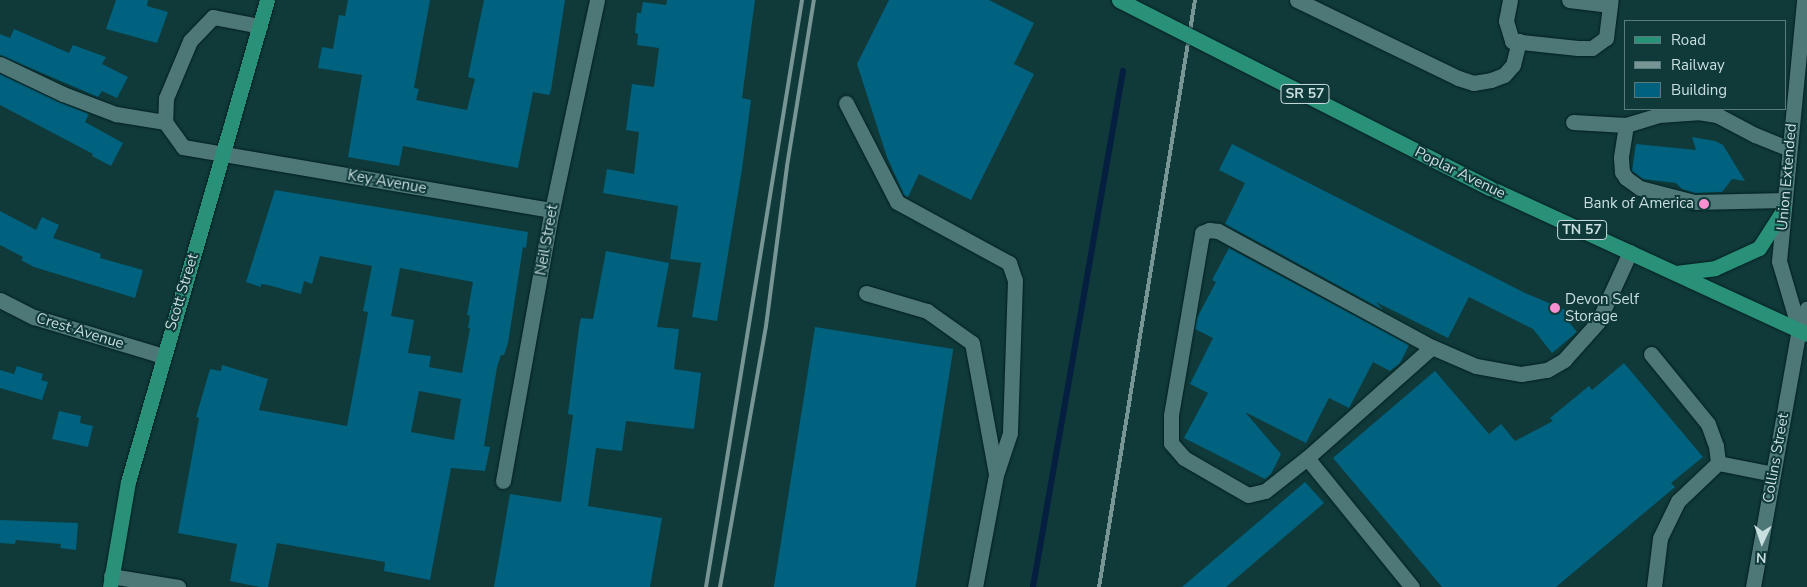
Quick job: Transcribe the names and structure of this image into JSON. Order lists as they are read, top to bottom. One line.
{"streets":{"main road":["SR 57","Poplar Avenue","TN 57","Scott Street"],"street":["Union Extended","Key Avenue","Neil Street","Crest Avenue","Collins Street"]},"crossings":[["Poplar Avenue","Union Extended"],["Poplar Avenue","Collins Street"],["Union Extended","Collins Street"],["Key Avenue","Neil Street"],["Key Avenue","Scott Street"],["Scott Street","Crest Avenue"]],"places":["Bank of America","Devon Self Storage"],"legend":["Road","Railway","Building"],"north":"bottom"}
